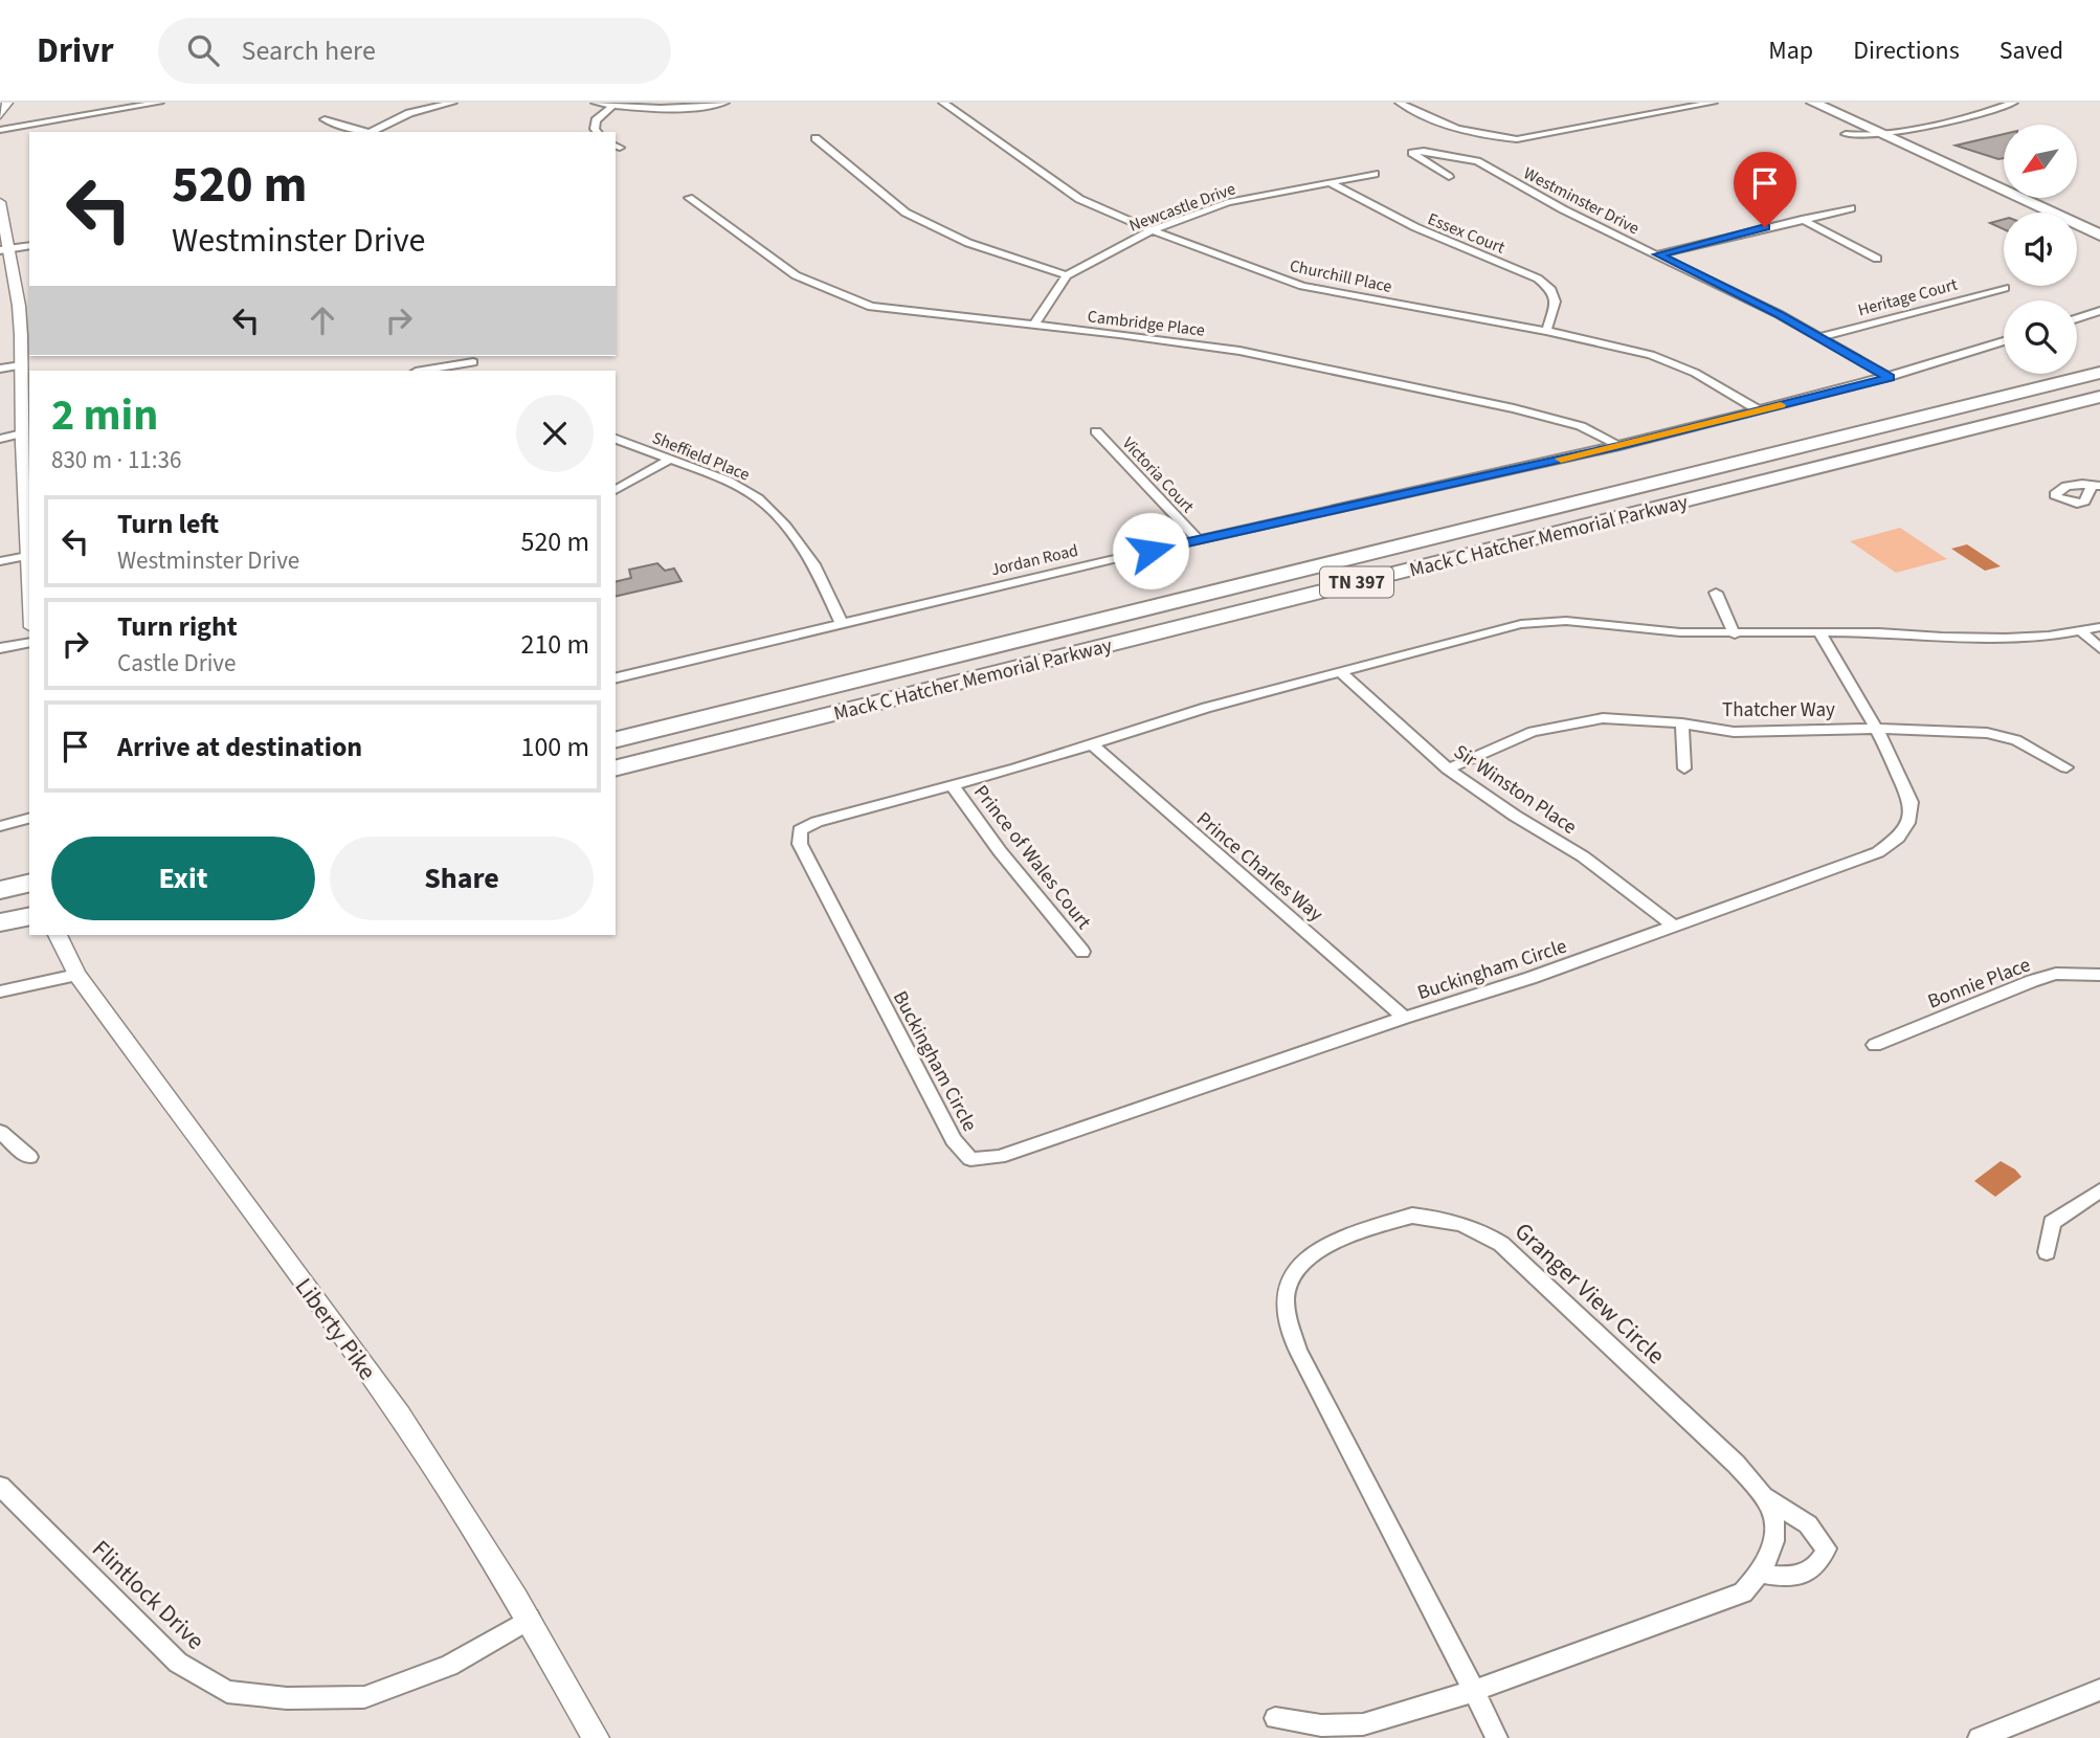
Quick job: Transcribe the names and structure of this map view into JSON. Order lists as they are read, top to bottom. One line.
{"streets":{"highway":["Mack C Hatcher Memorial Parkway","TN 397"],"street":["Westminster Drive","Newcastle Drive","Essex Court","Churchill Place","Heritage Court","Cambridge Place","Sheffield Place","Victoria Court","Jordan Road","Thatcher Way","Sir Winston Place","Prince of Wales Court","Prince Charles Way","Buckingham Circle","Bonnie Place","Granger View Circle","Liberty Pike","Flintlock Drive"]},"crossings":[["Westminster Drive","Heritage Court"],["Westminster Drive","Jordan Road"],["Newcastle Drive","Essex Court"],["Newcastle Drive","Churchill Place"],["Newcastle Drive","Cambridge Place"],["Essex Court","Churchill Place"],["Churchill Place","Jordan Road"],["Cambridge Place","Jordan Road"],["Sheffield Place","Jordan Road"],["Victoria Court","Jordan Road"],["Thatcher Way","Sir Winston Place"],["Thatcher Way","Buckingham Circle"],["Sir Winston Place","Buckingham Circle"],["Prince of Wales Court","Buckingham Circle"],["Prince Charles Way","Buckingham Circle"],["Liberty Pike","Flintlock Drive"]],"north":"bottom left","page":{"header":"Drivr","search":"Search here","nav":["Map","Directions","Saved"],"turn":["520 m","Westminster Drive"],"heading":["2 min","830 m · 11:36"],"list":[{"name":"Turn left","note":"Westminster Drive","value":"520 m"},{"name":"Turn right","note":"Castle Drive","value":"210 m"},{"name":"Arrive at destination","value":"100 m"}],"buttons":["Exit","Share"]}}
